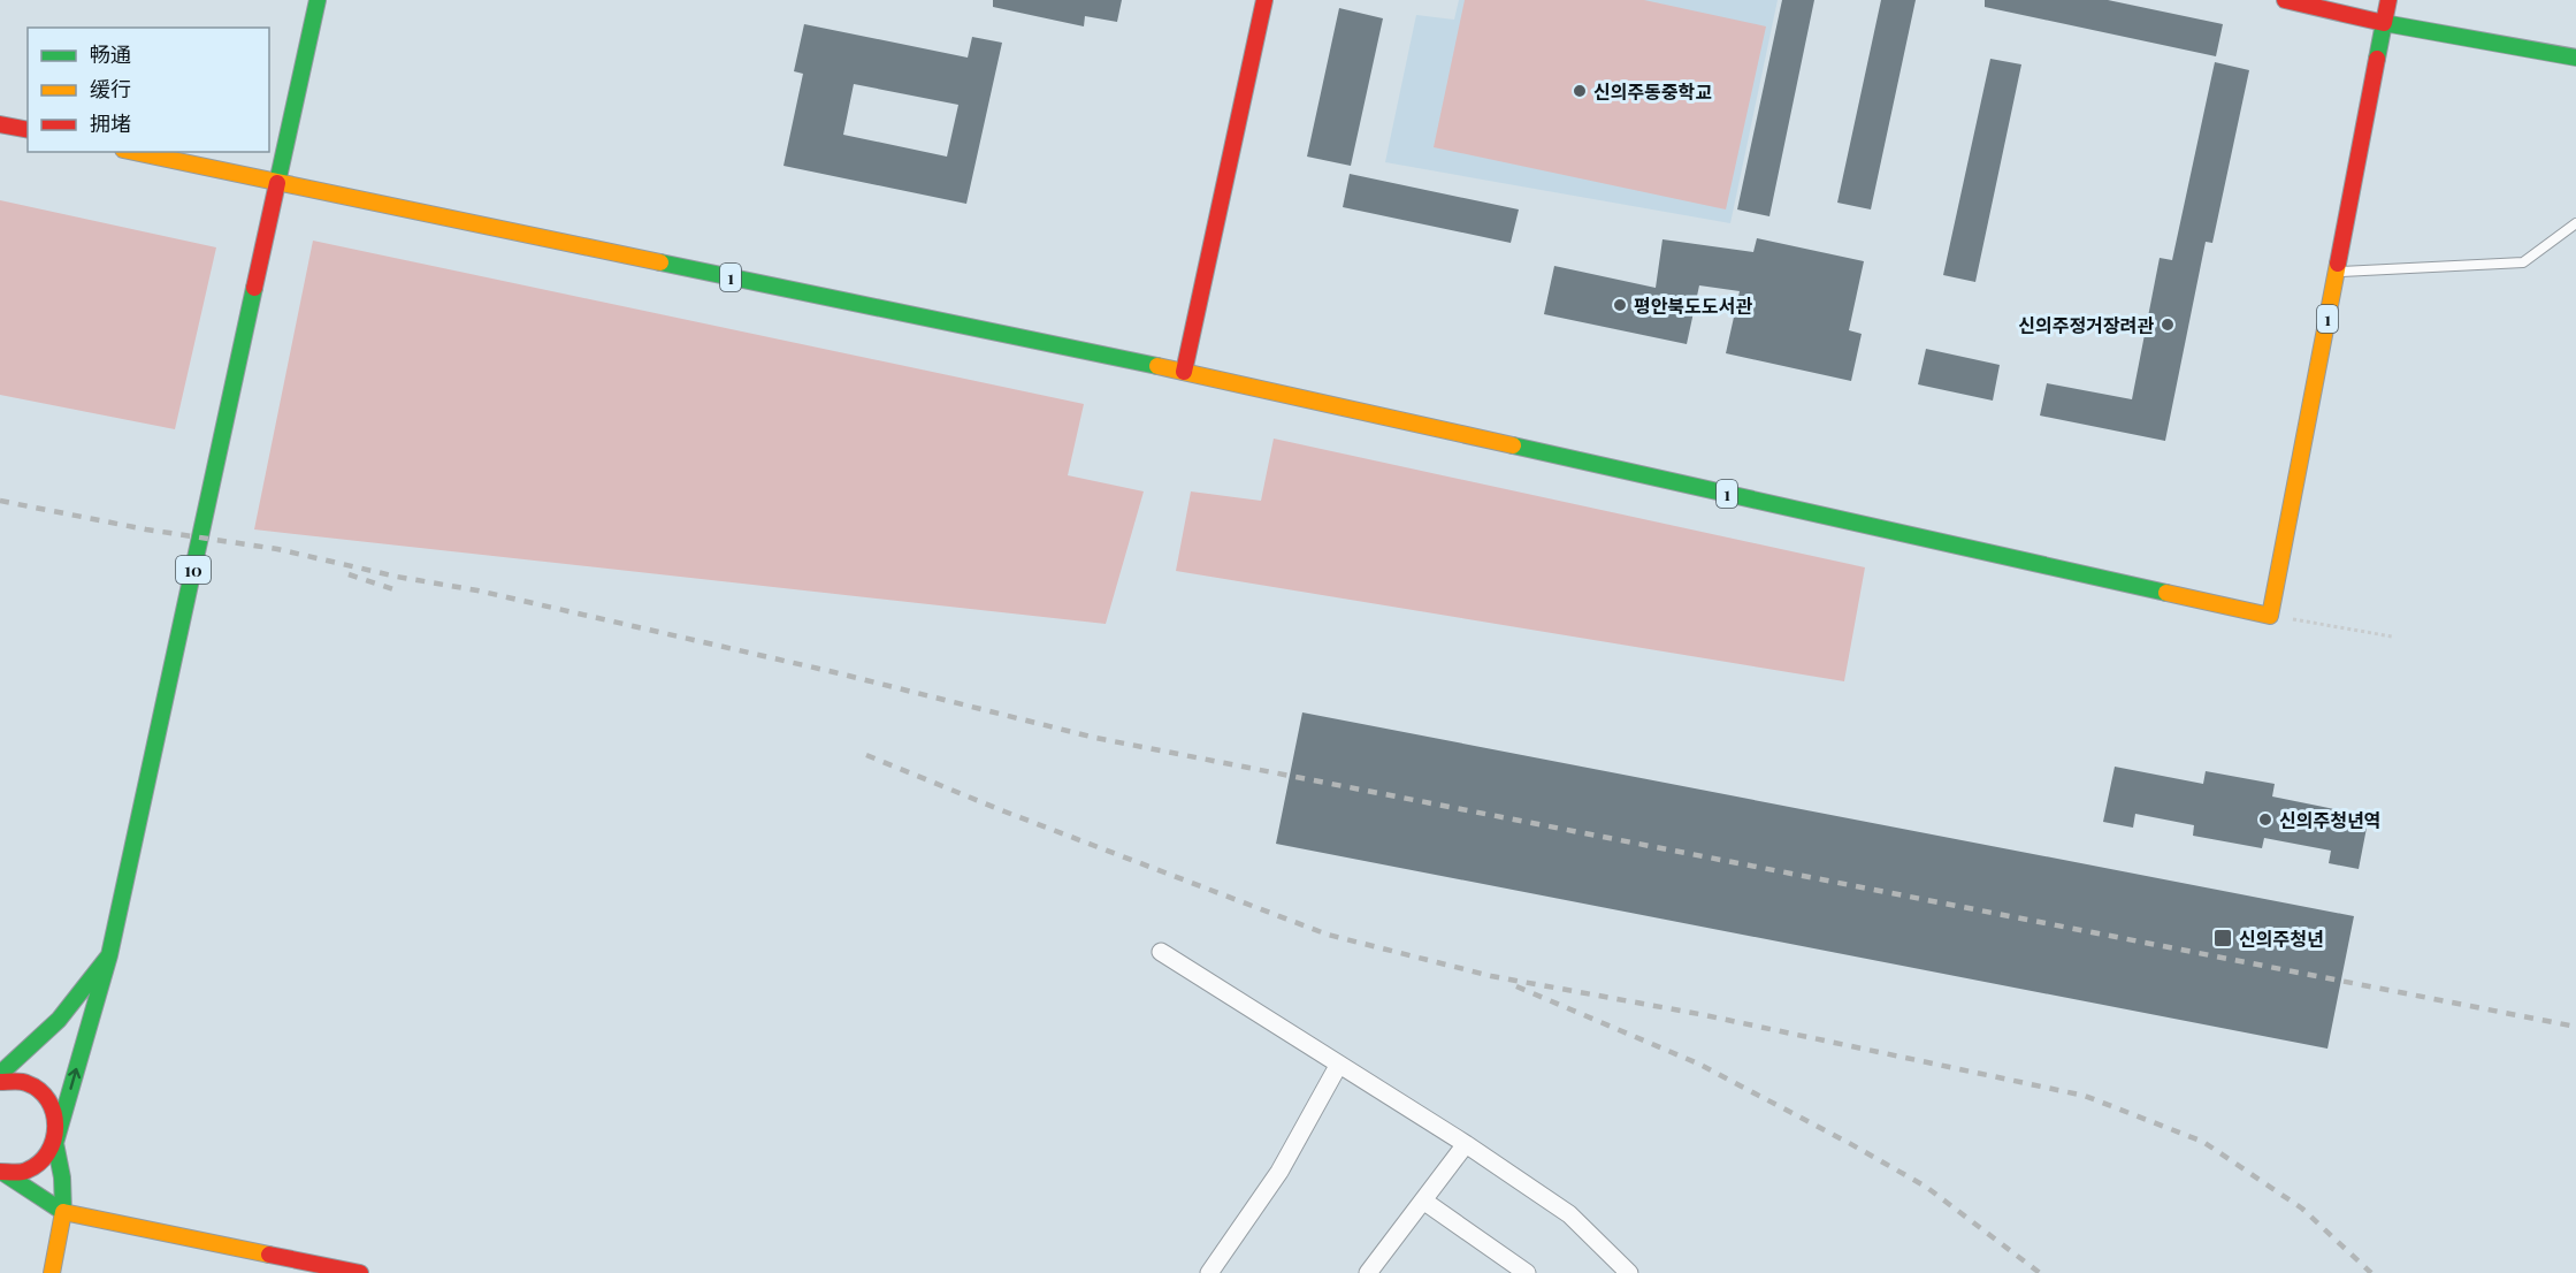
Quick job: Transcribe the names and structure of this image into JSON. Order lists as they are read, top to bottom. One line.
{"streets":{"main road":["1","10"]},"crossings":[["1","10"]],"places":{"other":["신의주동중학교","평안북도도서관","신의주정거장려관","신의주청년역"],"transit":["신의주청년"]},"legend":["畅通","缓行","拥堵"]}
